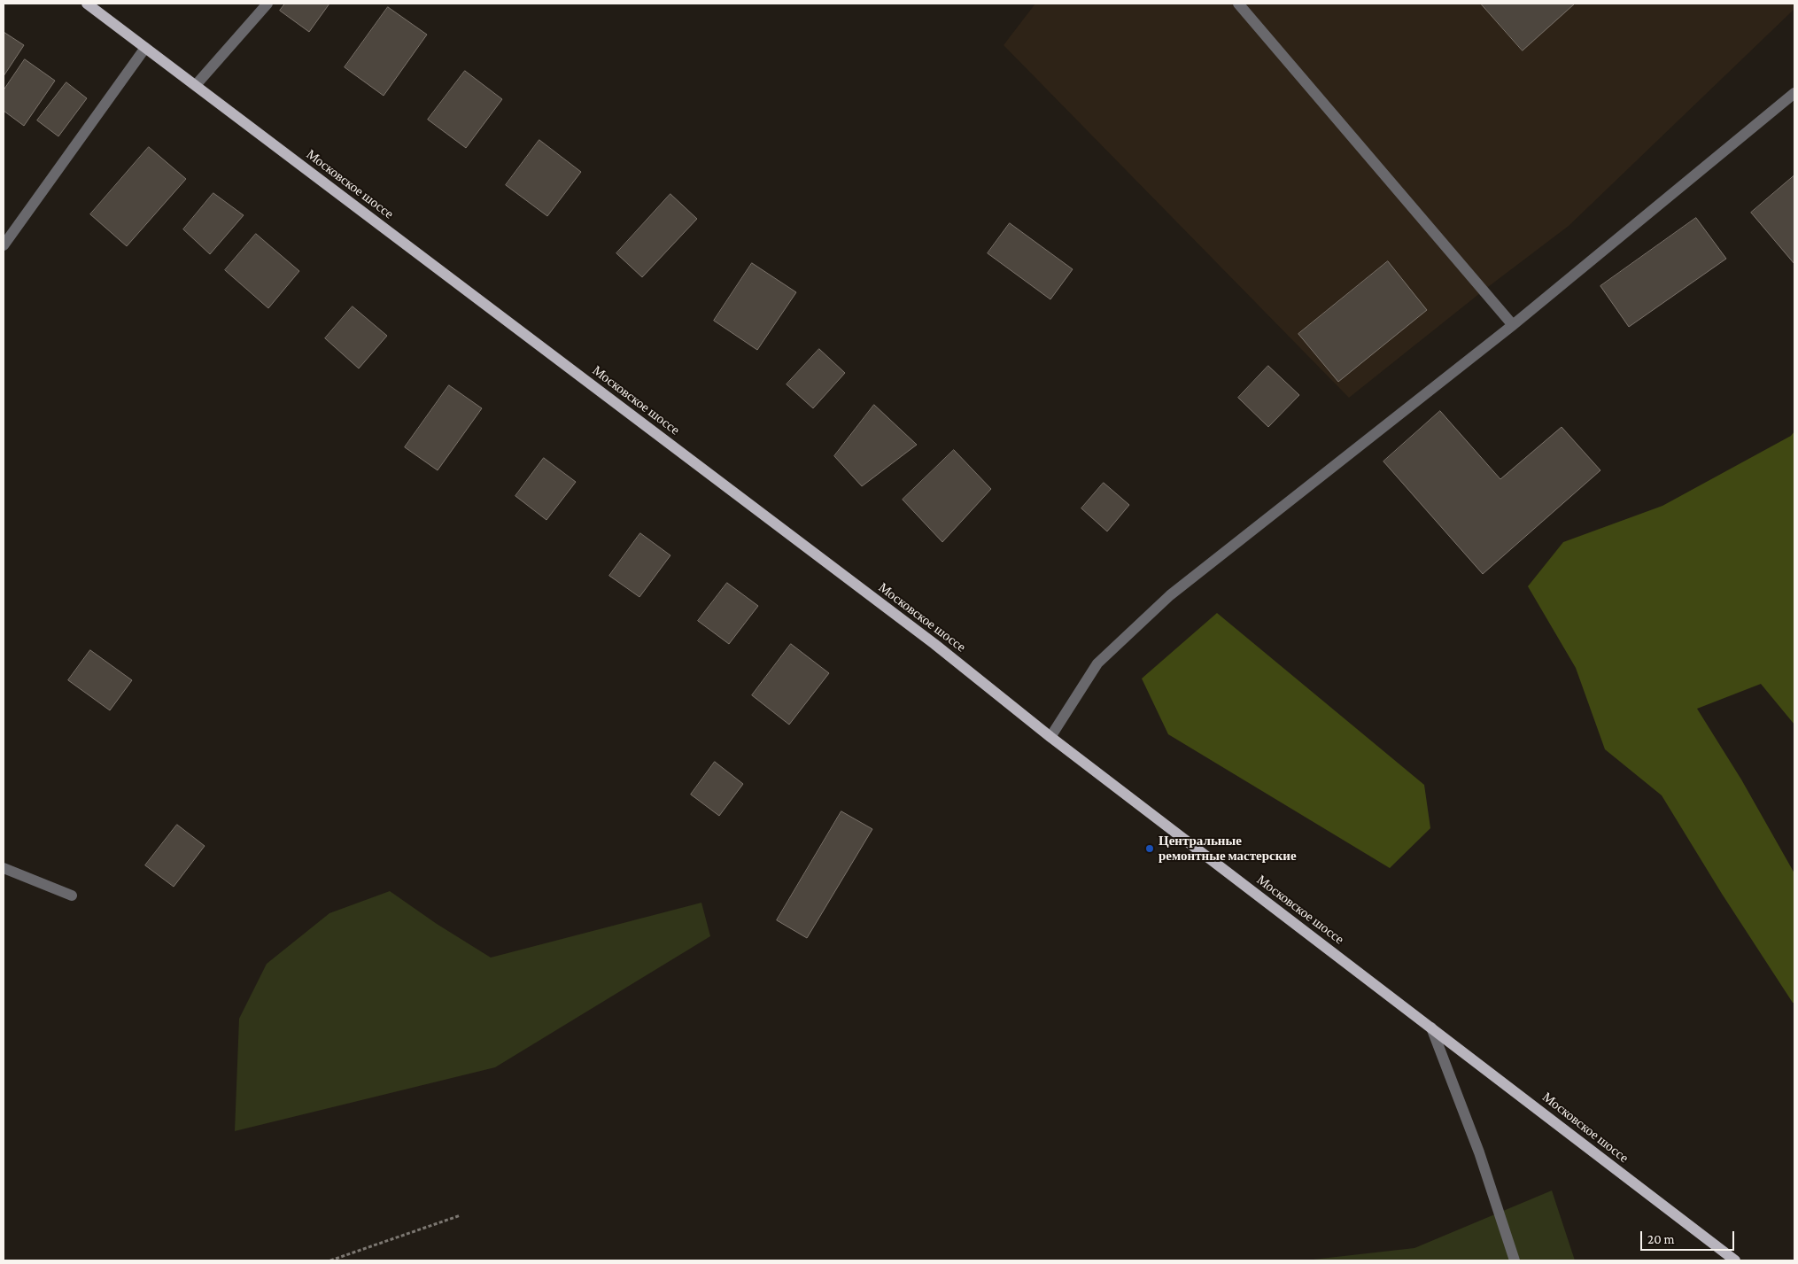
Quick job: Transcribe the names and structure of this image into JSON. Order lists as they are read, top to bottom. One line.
{"streets":{"main road":["Московское шоссе"]},"places":["Центральные ремонтные мастерские"],"scale_bar":"20 m"}
